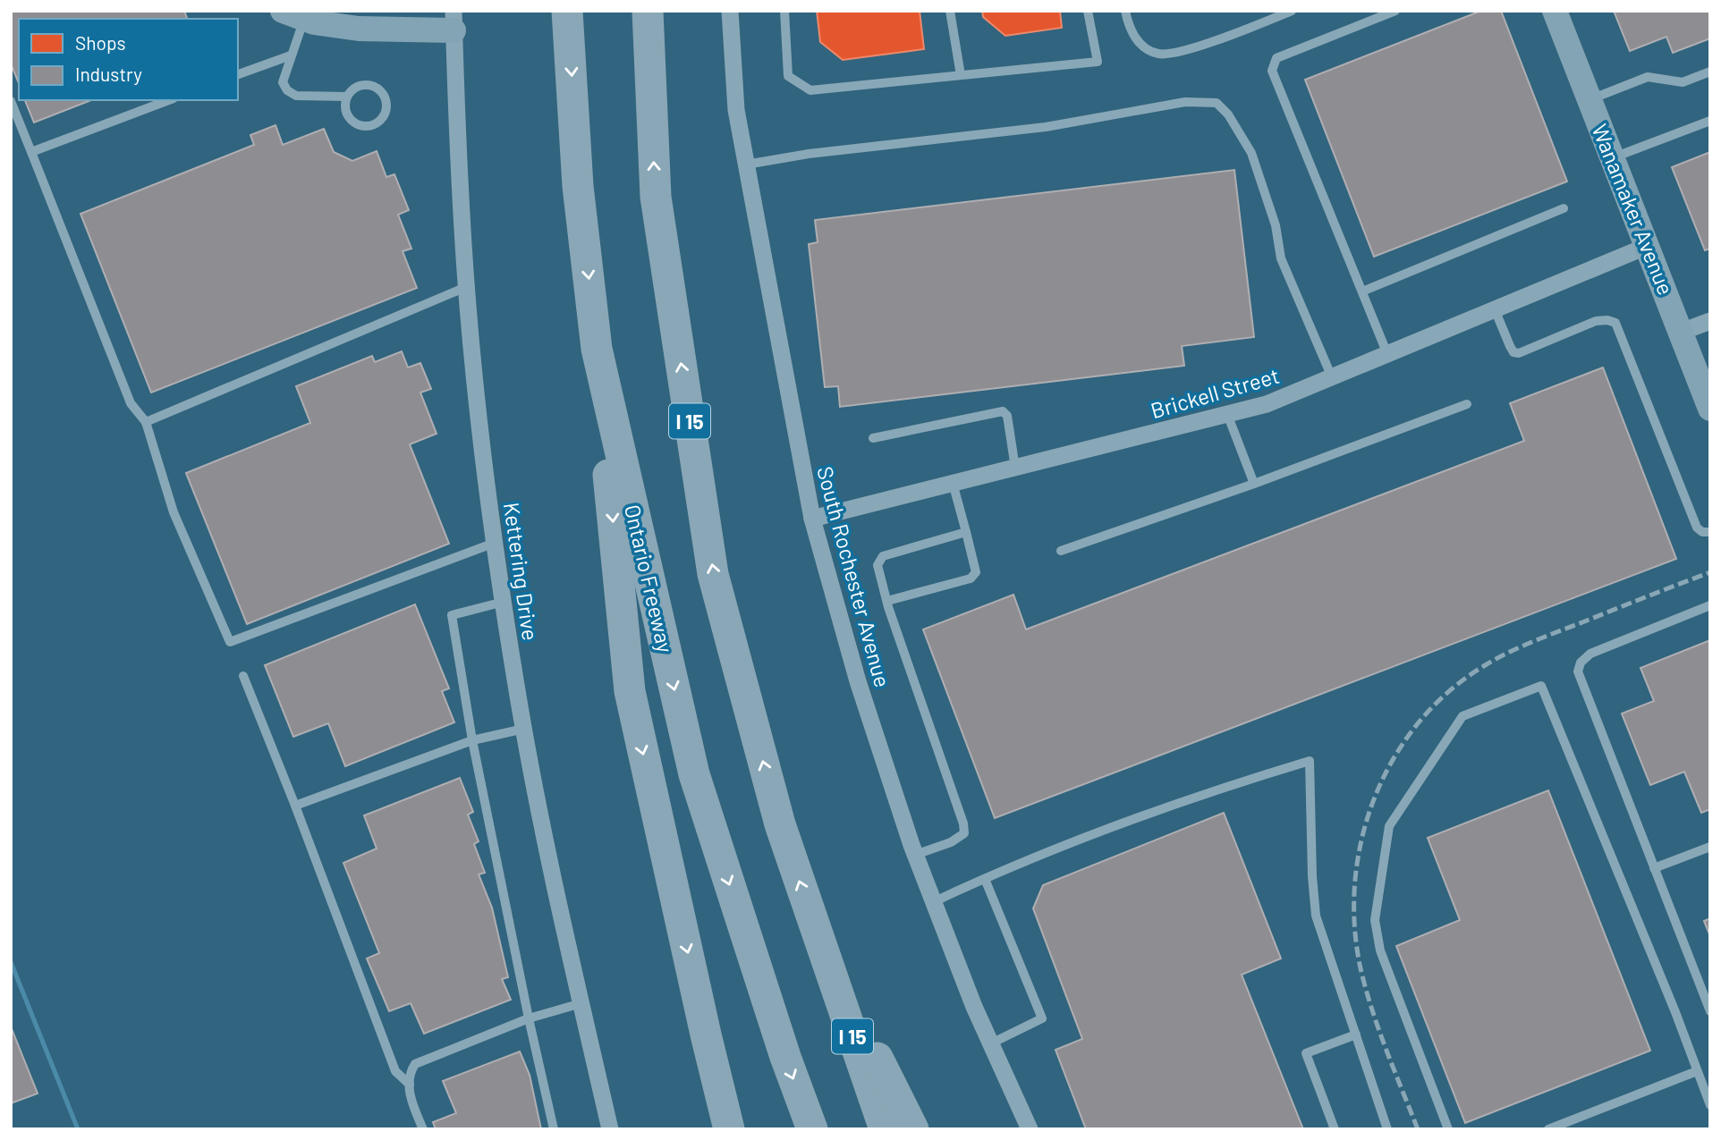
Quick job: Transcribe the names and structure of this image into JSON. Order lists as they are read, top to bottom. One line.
{"streets":{"highway":["I 15","Ontario Freeway"],"street":["Wanamaker Avenue","Brickell Street","Kettering Drive","South Rochester Avenue"]},"crossings":[["Wanamaker Avenue","Brickell Street"],["Brickell Street","South Rochester Avenue"]],"legend":["Shops","Industry"]}
